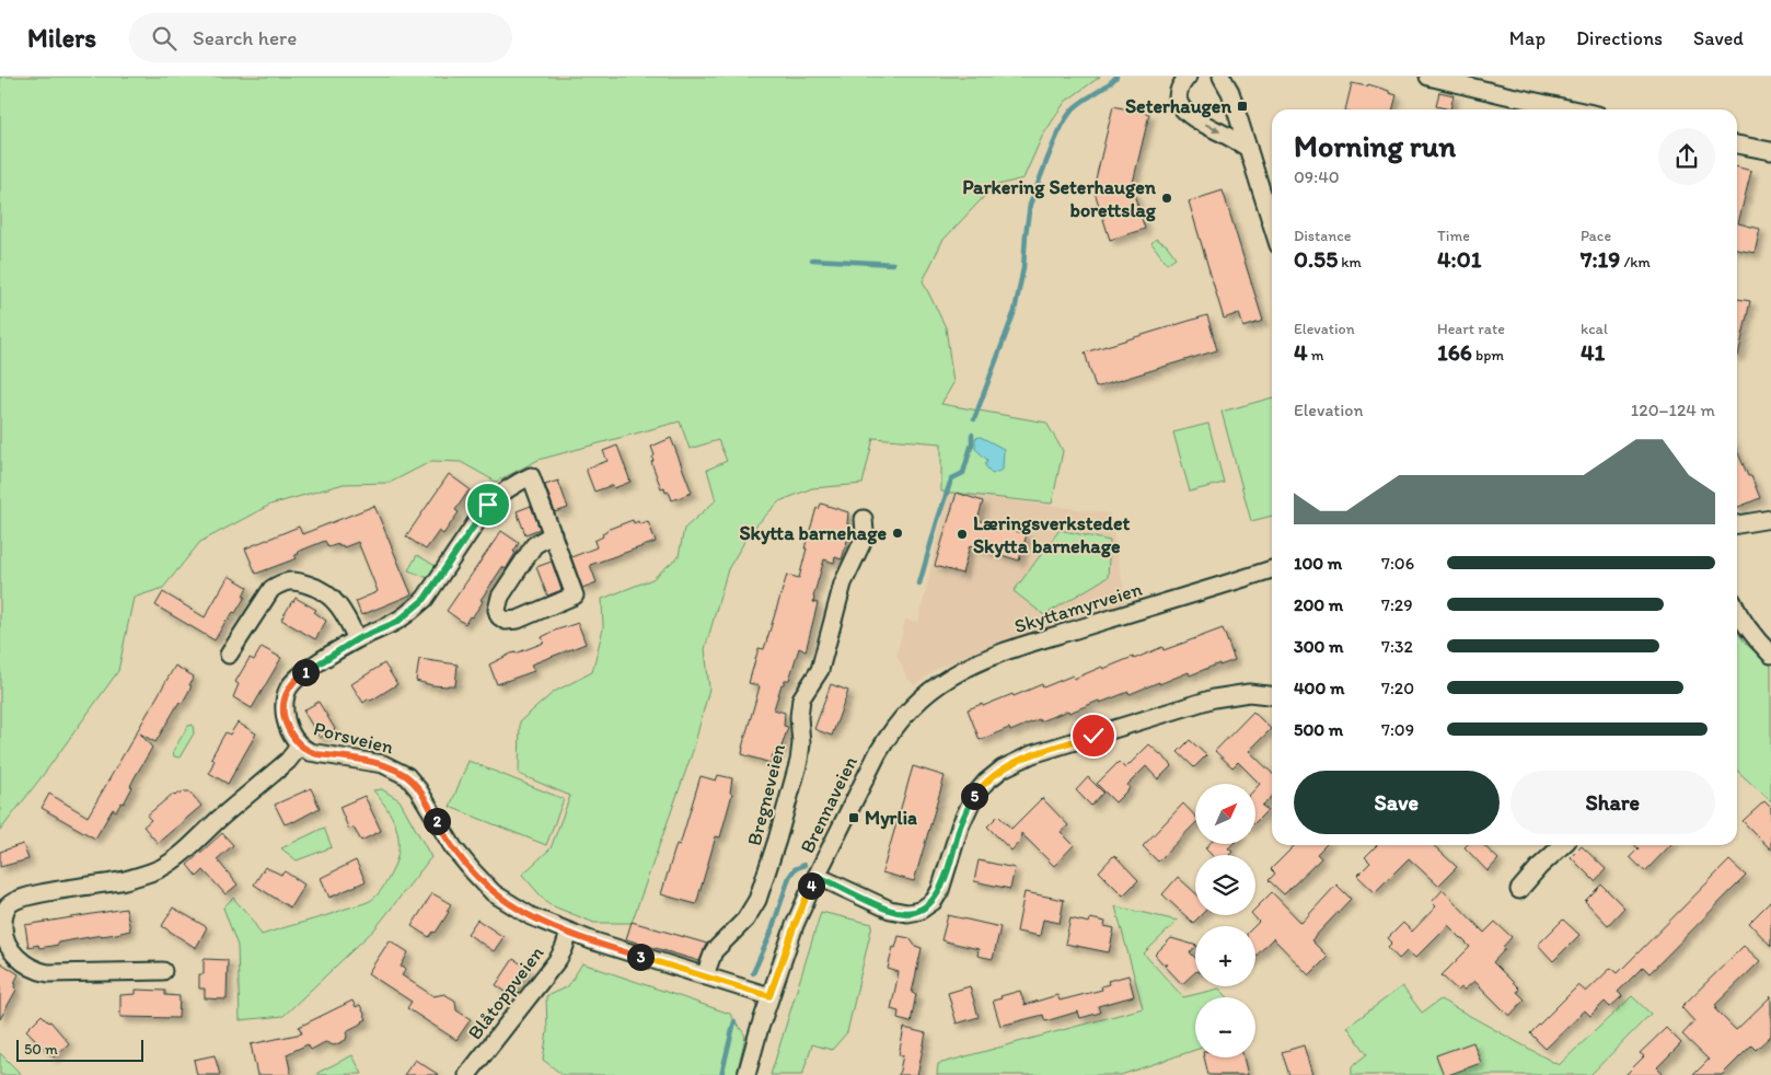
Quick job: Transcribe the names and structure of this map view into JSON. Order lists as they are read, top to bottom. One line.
{"streets":{"street":["Skyttamyrveien","Porsveien","Bregneveien","Brennaveien","Blåtoppveien"]},"crossings":[["Skyttamyrveien","Brennaveien"],["Porsveien","Bregneveien"],["Porsveien","Brennaveien"],["Porsveien","Blåtoppveien"]],"places":{"transit":["Seterhaugen","Myrlia"],"other":["Parkering Seterhaugen borettslag","Skytta barnehage","Læringsverkstedet Skytta barnehage"]},"scale_bar":"50 m","north":"top right","page":{"header":"Milers","search":"Search here","nav":["Map","Directions","Saved"],"heading":["Morning run","09:40"],"stats":[["Distance","0.55 km"],["Time","4:01"],["Pace","7:19 /km"],["Elevation","4 m"],["Heart rate","166 bpm"],["kcal","41"]],"chart":["Elevation","120–124 m"],"list":[{"name":"100 m","note":"7:06"},{"name":"200 m","note":"7:29"},{"name":"300 m","note":"7:32"},{"name":"400 m","note":"7:20"},{"name":"500 m","note":"7:09"}],"pins":["1","5","2","4","3"],"buttons":["Save","Share"],"map_buttons":["+","−"],"scale":"50 m"}}
